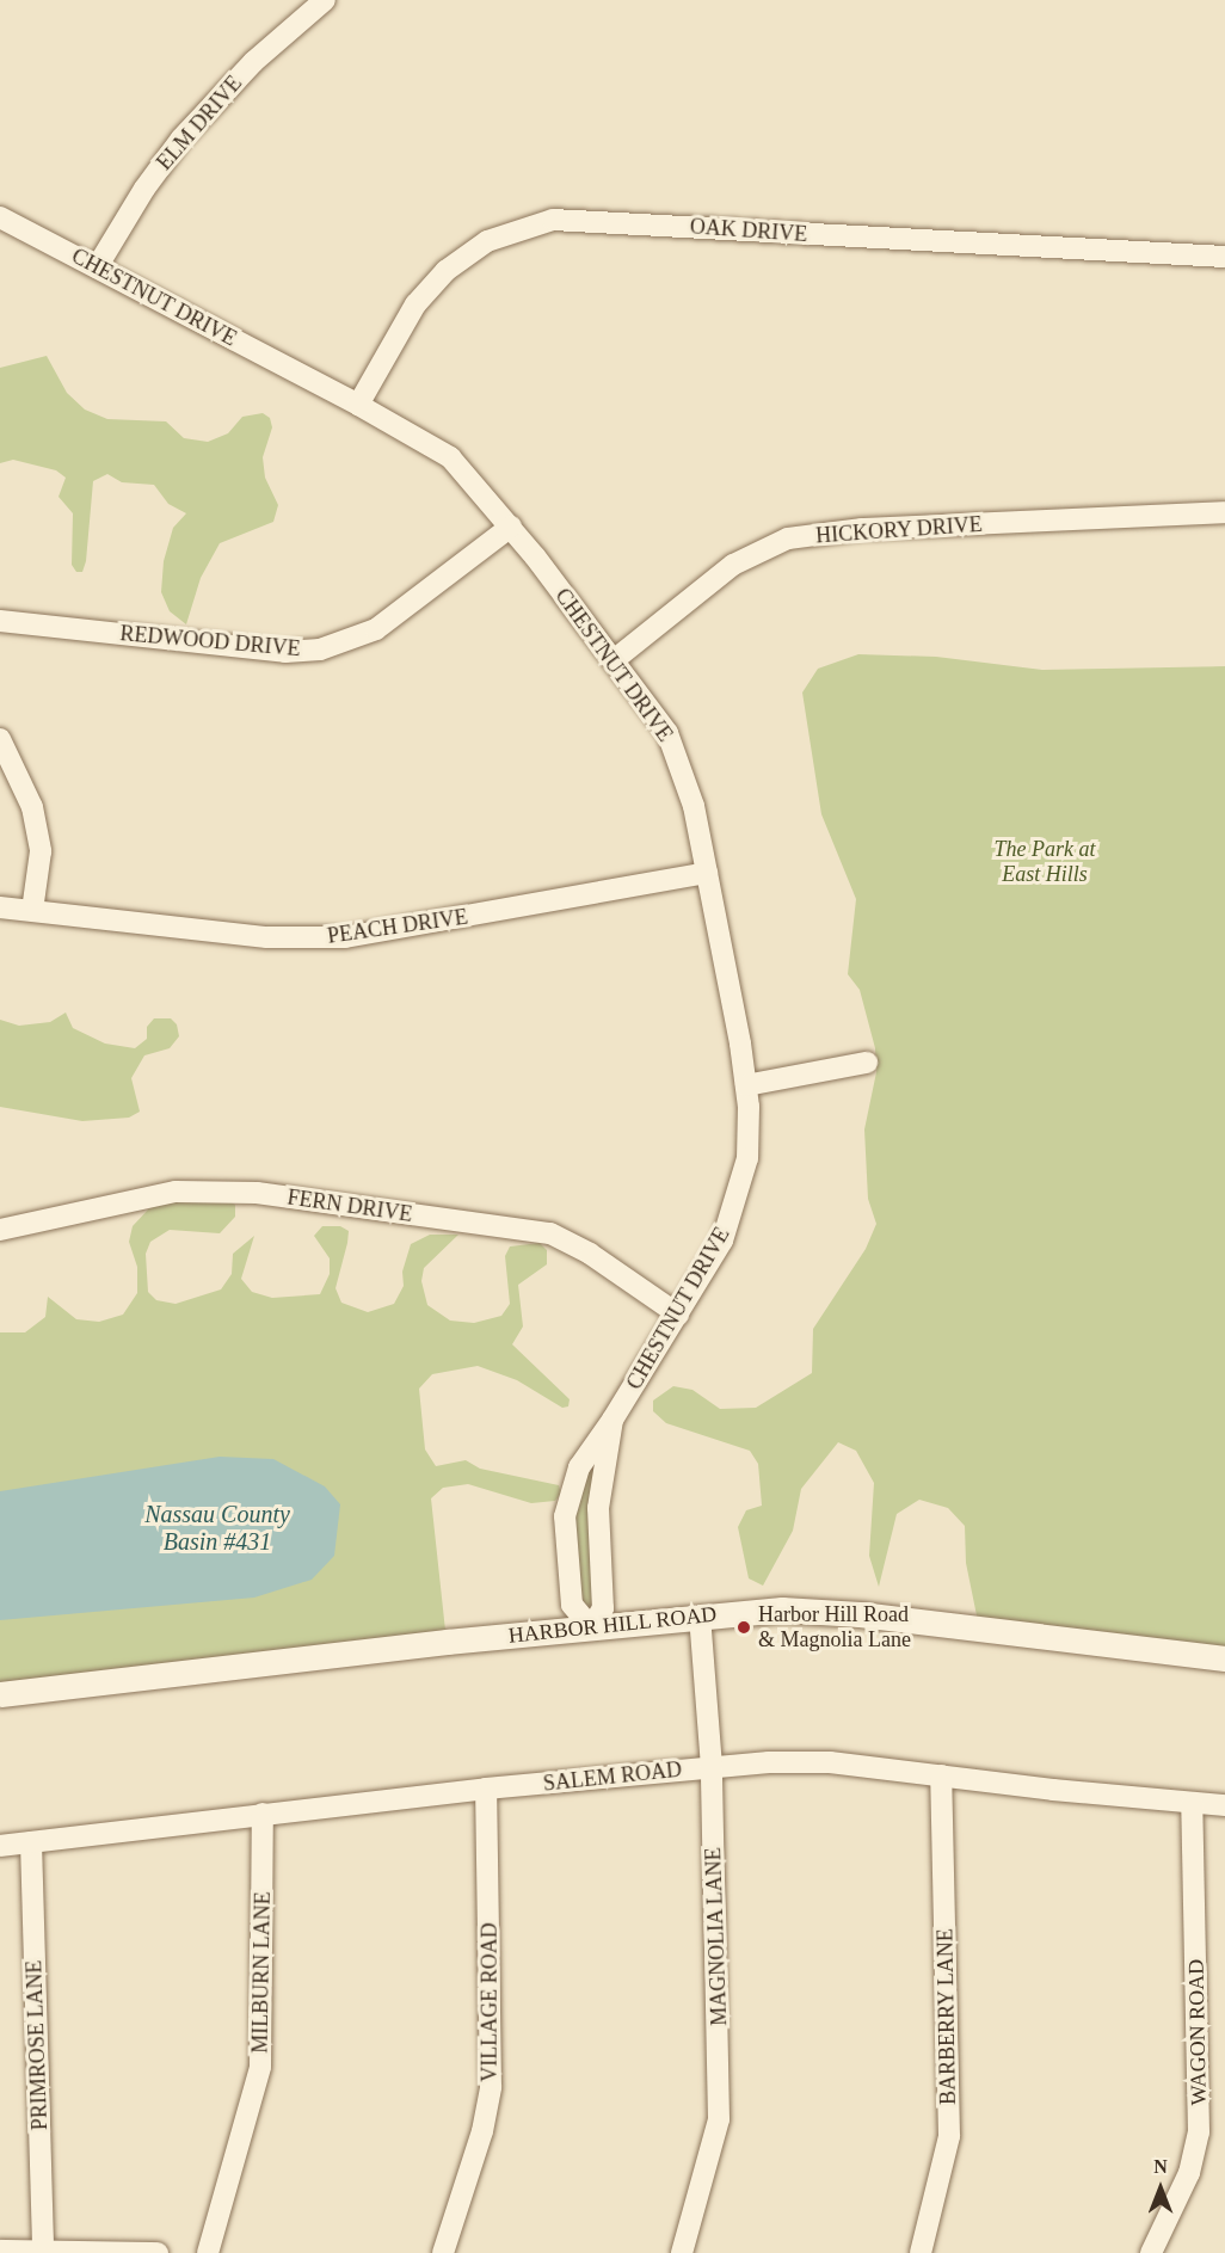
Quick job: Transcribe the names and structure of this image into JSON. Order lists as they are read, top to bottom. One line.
{"streets":{"street":["ELM DRIVE","OAK DRIVE","CHESTNUT DRIVE","HICKORY DRIVE","REDWOOD DRIVE","PEACH DRIVE","FERN DRIVE","HARBOR HILL ROAD","SALEM ROAD","MAGNOLIA LANE","MILBURN LANE","VILLAGE ROAD","BARBERRY LANE","WAGON ROAD","PRIMROSE LANE"]},"crossings":[["ELM DRIVE","CHESTNUT DRIVE"],["OAK DRIVE","CHESTNUT DRIVE"],["CHESTNUT DRIVE","HICKORY DRIVE"],["CHESTNUT DRIVE","REDWOOD DRIVE"],["CHESTNUT DRIVE","PEACH DRIVE"],["CHESTNUT DRIVE","FERN DRIVE"],["CHESTNUT DRIVE","HARBOR HILL ROAD"],["HARBOR HILL ROAD","MAGNOLIA LANE"],["SALEM ROAD","MAGNOLIA LANE"],["SALEM ROAD","MILBURN LANE"],["SALEM ROAD","VILLAGE ROAD"],["SALEM ROAD","BARBERRY LANE"],["SALEM ROAD","WAGON ROAD"],["SALEM ROAD","PRIMROSE LANE"]],"water":["Nassau County Basin #431"],"parks":["The Park at East Hills"],"places":["Harbor Hill Road & Magnolia Lane"],"north":"top"}
